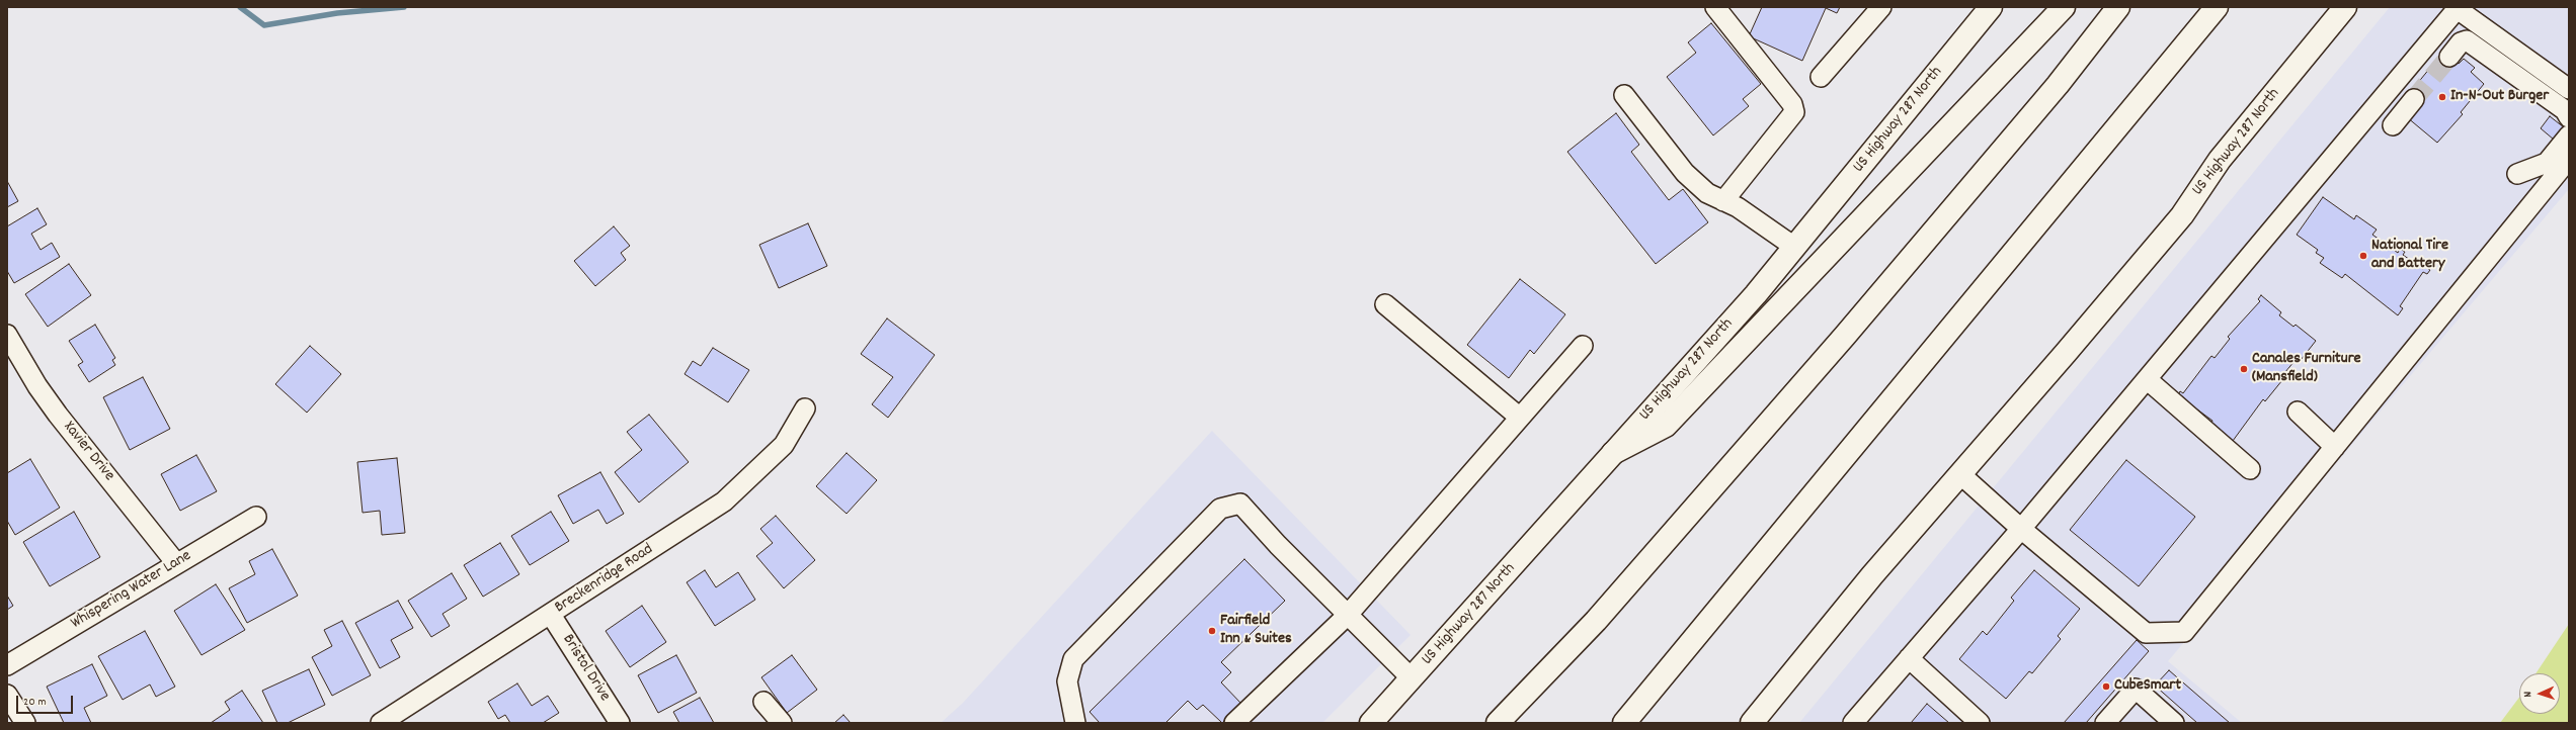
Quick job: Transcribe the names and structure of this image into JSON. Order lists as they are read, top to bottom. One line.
{"streets":{"main road":["US Highway 287 North"],"street":["Xavier Drive","Breckenridge Road","Whispering Water Lane","Bristol Drive"]},"crossings":[["Xavier Drive","Whispering Water Lane"],["Breckenridge Road","Bristol Drive"]],"places":["In-N-Out Burger","National Tire and Battery","Canales Furniture (Mansfield)","Fairfield Inn & Suites","CubeSmart"],"scale_bar":"20 m","north":"left"}
